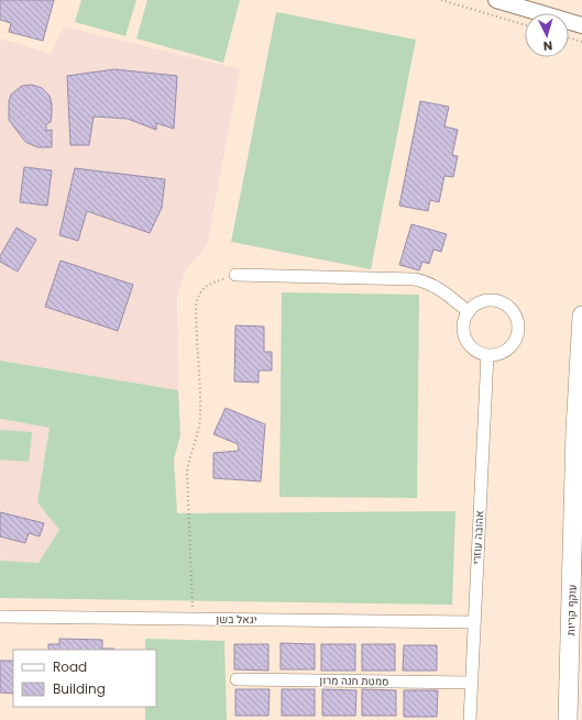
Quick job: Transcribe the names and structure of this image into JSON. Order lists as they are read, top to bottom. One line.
{"streets":{"highway":["עוקף קריות"],"street":["אהובה עוזרי","יגאל בשן","סמטת חנה מרון"]},"crossings":[["אהובה עוזרי","יגאל בשן"],["אהובה עוזרי","סמטת חנה מרון"]],"legend":["Road","Building"],"north":"bottom"}
